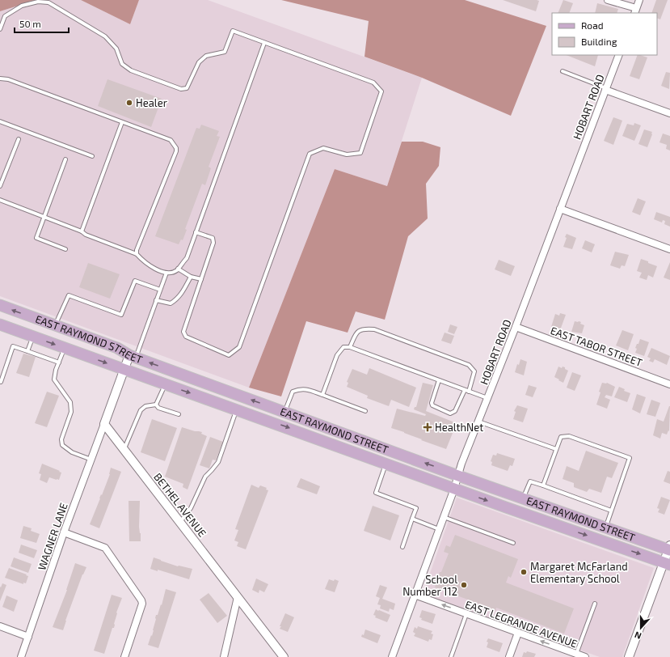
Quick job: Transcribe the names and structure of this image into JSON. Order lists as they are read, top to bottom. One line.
{"streets":{"main road":["EAST RAYMOND STREET"],"street":["HOBART ROAD","EAST TABOR STREET","BETHEL AVENUE","WAGNER LANE","EAST LEGRANDE AVENUE"]},"crossings":[["HOBART ROAD","EAST RAYMOND STREET"],["HOBART ROAD","EAST TABOR STREET"],["HOBART ROAD","EAST LEGRANDE AVENUE"],["BETHEL AVENUE","WAGNER LANE"]],"one_way":["EAST LEGRANDE AVENUE"],"places":{"other":["Healer","Margaret McFarland Elementary School","School Number 112"],"health":["HealthNet"]},"legend":["Road","Building"],"scale_bar":"50 m","north":"bottom"}
